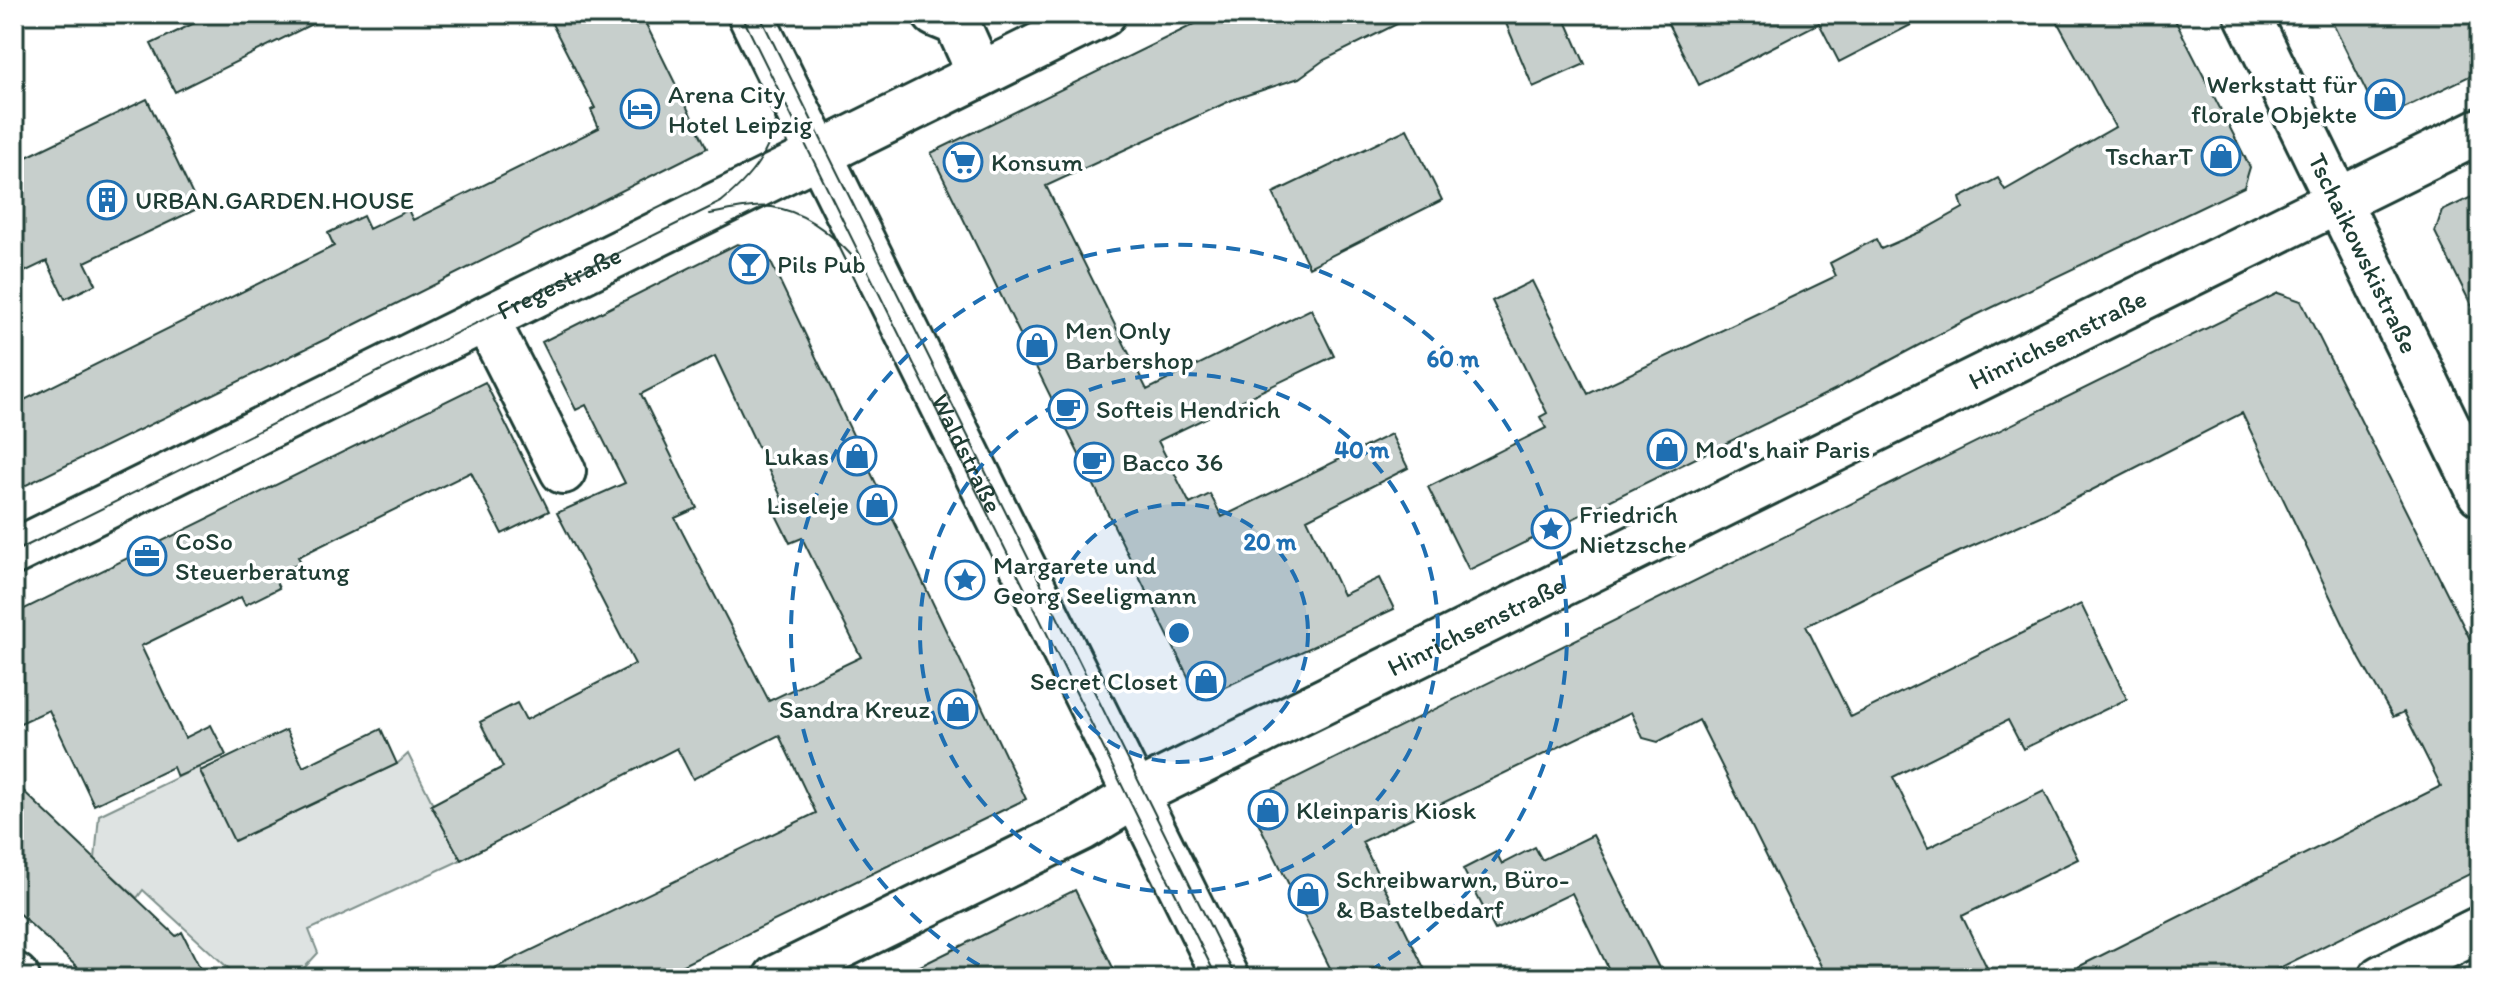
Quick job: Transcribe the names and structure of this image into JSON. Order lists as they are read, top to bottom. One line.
{"streets":{"street":["Tschaikowskistraße","Fregestraße","Hinrichsenstraße","Waldstraße"]},"crossings":[["Tschaikowskistraße","Hinrichsenstraße"],["Fregestraße","Waldstraße"],["Hinrichsenstraße","Waldstraße"]],"places":{"shop":["Werkstatt für florale Objekte","TscharT","Men Only Barbershop","Mod's hair Paris","Lukas","Liseleje","Secret Closet","Sandra Kreuz","Kleinparis Kiosk","Schreibwarwn, Büro- & Bastelbedarf"],"hotel":["Arena City Hotel Leipzig"],"supermarket":["Konsum"],"building":["URBAN.GARDEN.HOUSE"],"bar":["Pils Pub"],"cafe":["Softeis Hendrich","Bacco 36"],"place":["Friedrich Nietzsche","Margarete und Georg Seeligmann"],"office":["CoSo Steuerberatung"]},"rings":["60 m","40 m","20 m"]}
